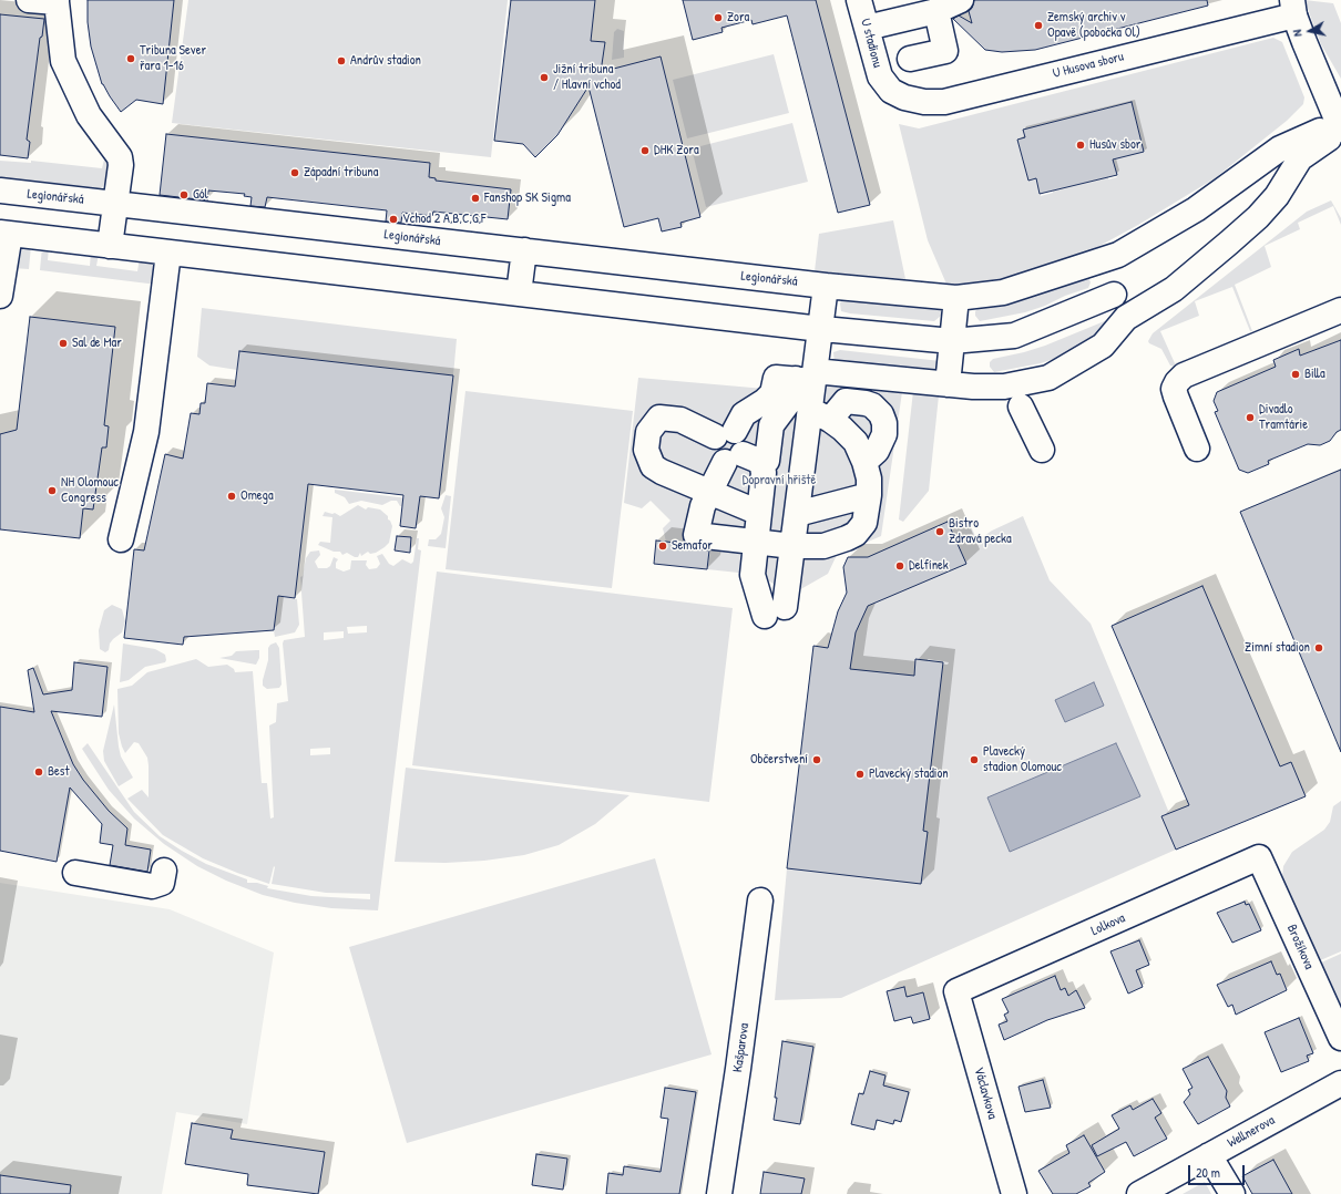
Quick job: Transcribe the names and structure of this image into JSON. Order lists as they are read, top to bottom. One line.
{"streets":{"street":["U stadionu","U Husova sboru","Legionářská","Lolkova","Brožíkova","Kašparova","Václavkova","Wellnerova"]},"crossings":[["U stadionu","U Husova sboru"],["Lolkova","Brožíkova"],["Lolkova","Václavkova"]],"parks":["Dopravní hřiště"],"places":["Zora","Zemský archiv v Opavě (pobočka Ol)","Tribuna Sever řara 1-16","Andrův stadion","Jižní tribuna / Hlavní vchod","Husův sbor","DHK Zora","Západní tribuna","Gól","Fanshop SK Sigma","Vchod 2 A,B,C,G,F","Sal de Mar","Billa","Divadlo Tramtárie","NH Olomouc Congress","Omega","Bistro Zdravá pecka","Semafor","Delfínek","Zimní stadion","Občerstvení","Plavecký stadion Olomouc","Best","Plavecký stadion"],"scale_bar":"20 m","north":"left"}
